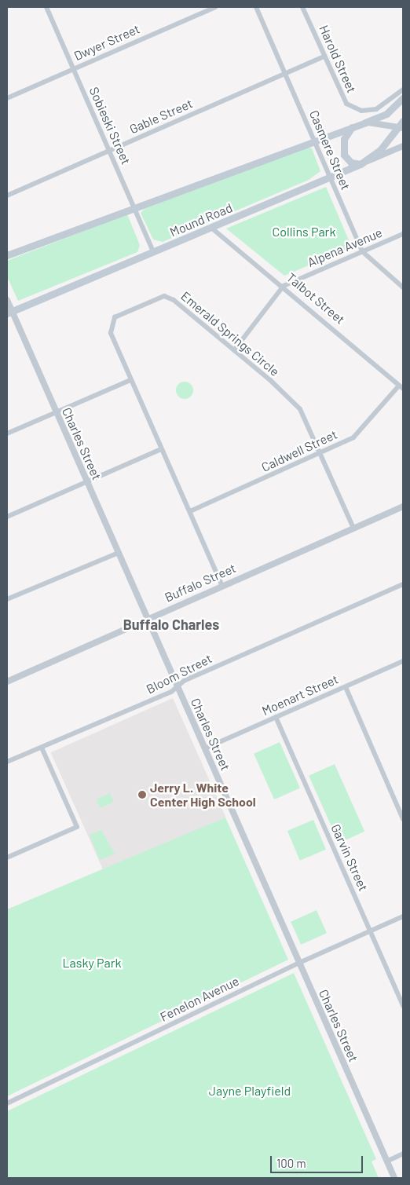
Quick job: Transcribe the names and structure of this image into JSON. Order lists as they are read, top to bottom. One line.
{"streets":{"main road":["Mound Road"],"street":["Dwyer Street","Harold Street","Gable Street","Sobieski Street","Casmere Street","Alpena Avenue","Talbot Street","Emerald Springs Circle","Charles Street","Caldwell Street","Buffalo Street","Bloom Street","Moenart Street","Garvin Street","Fenelon Avenue"]},"crossings":[["Dwyer Street","Sobieski Street"],["Harold Street","Gable Street"],["Gable Street","Sobieski Street"],["Gable Street","Casmere Street"],["Sobieski Street","Mound Road"],["Casmere Street","Mound Road"],["Casmere Street","Alpena Avenue"],["Mound Road","Talbot Street"],["Mound Road","Charles Street"],["Alpena Avenue","Talbot Street"],["Alpena Avenue","Emerald Springs Circle"],["Talbot Street","Caldwell Street"],["Emerald Springs Circle","Caldwell Street"],["Emerald Springs Circle","Buffalo Street"],["Charles Street","Buffalo Street"],["Charles Street","Bloom Street"],["Charles Street","Moenart Street"],["Charles Street","Fenelon Avenue"],["Moenart Street","Garvin Street"],["Garvin Street","Fenelon Avenue"]],"districts":["Buffalo Charles"],"parks":["Collins Park","Lasky Park","Jayne Playfield"],"places":["Jerry L. White Center High School"],"scale_bar":"100 m"}
